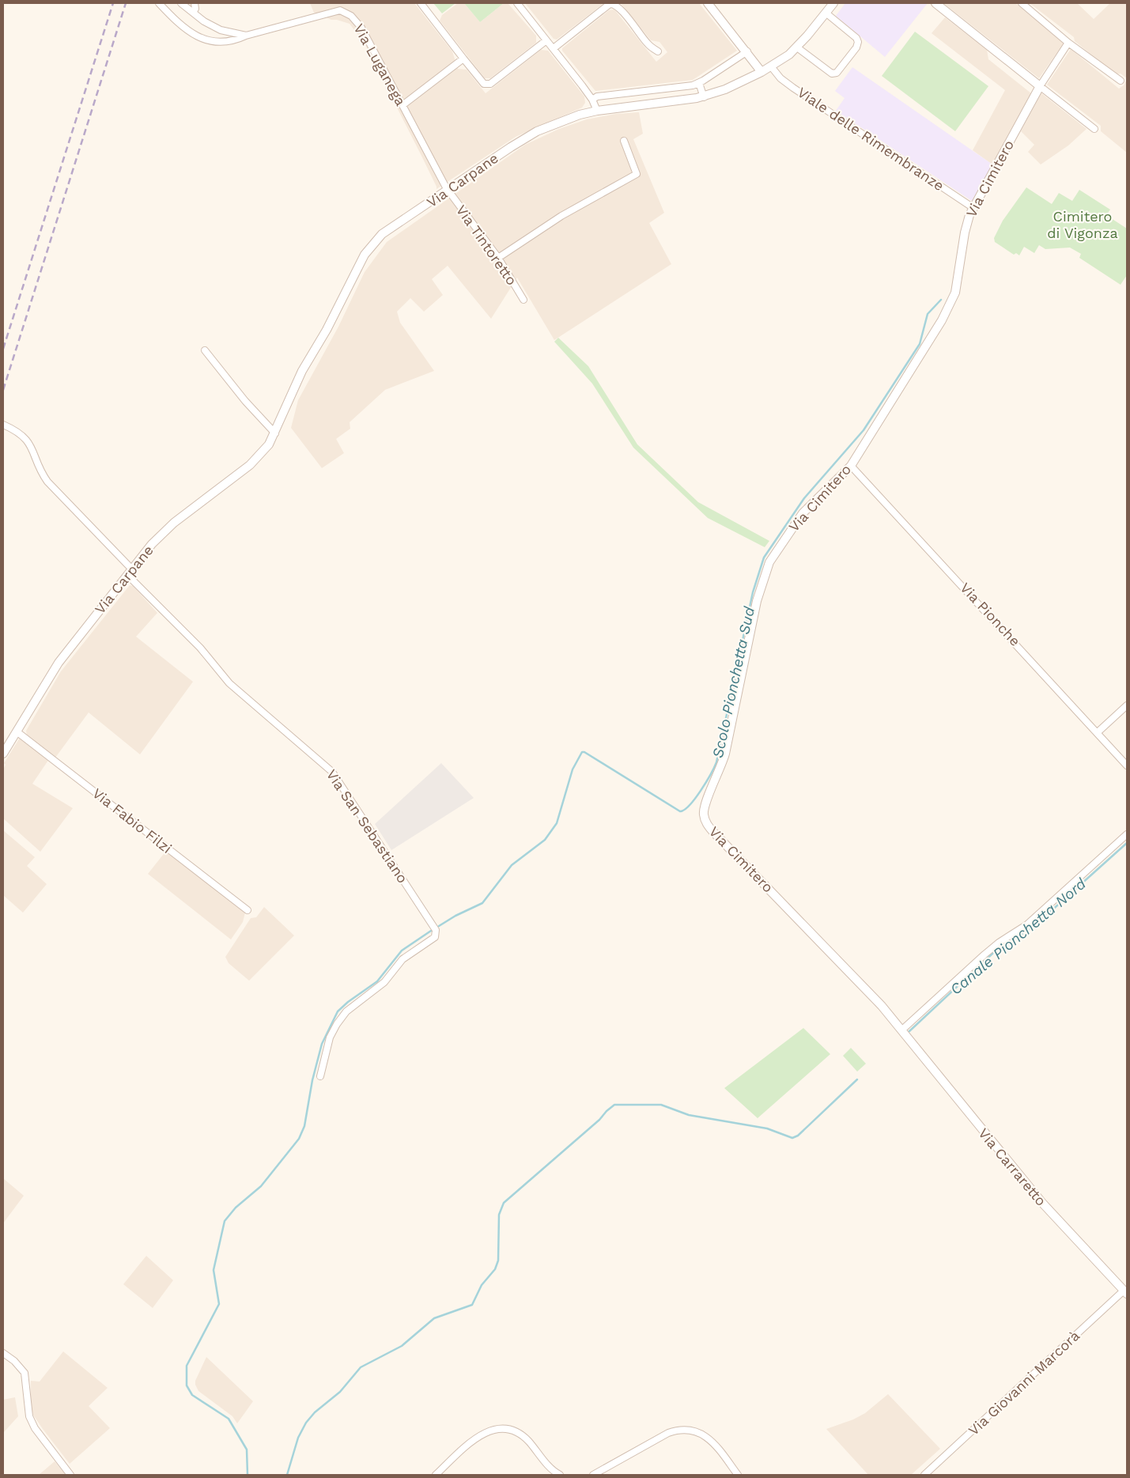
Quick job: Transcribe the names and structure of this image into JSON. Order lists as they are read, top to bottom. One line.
{"streets":{"street":["Via Luganega","Viale delle Rimembranze","Via Cimitero","Via Carpane","Via Tintoretto","Via Pionche","Via Fabio Filzi","Via San Sebastiano","Via Carraretto","Via Giovanni Marcorà"]},"crossings":[["Via Luganega","Via Carpane"],["Via Luganega","Via Tintoretto"],["Viale delle Rimembranze","Via Cimitero"],["Viale delle Rimembranze","Via Carpane"],["Via Cimitero","Via Pionche"],["Via Cimitero","Via Carraretto"],["Via Carpane","Via Tintoretto"],["Via Carpane","Via Fabio Filzi"],["Via Carpane","Via San Sebastiano"],["Via Carraretto","Via Giovanni Marcorà"]],"water":["Scolo Pionchetta Sud","Canale Pionchetta Nord"],"parks":["Cimitero di Vigonza"]}
